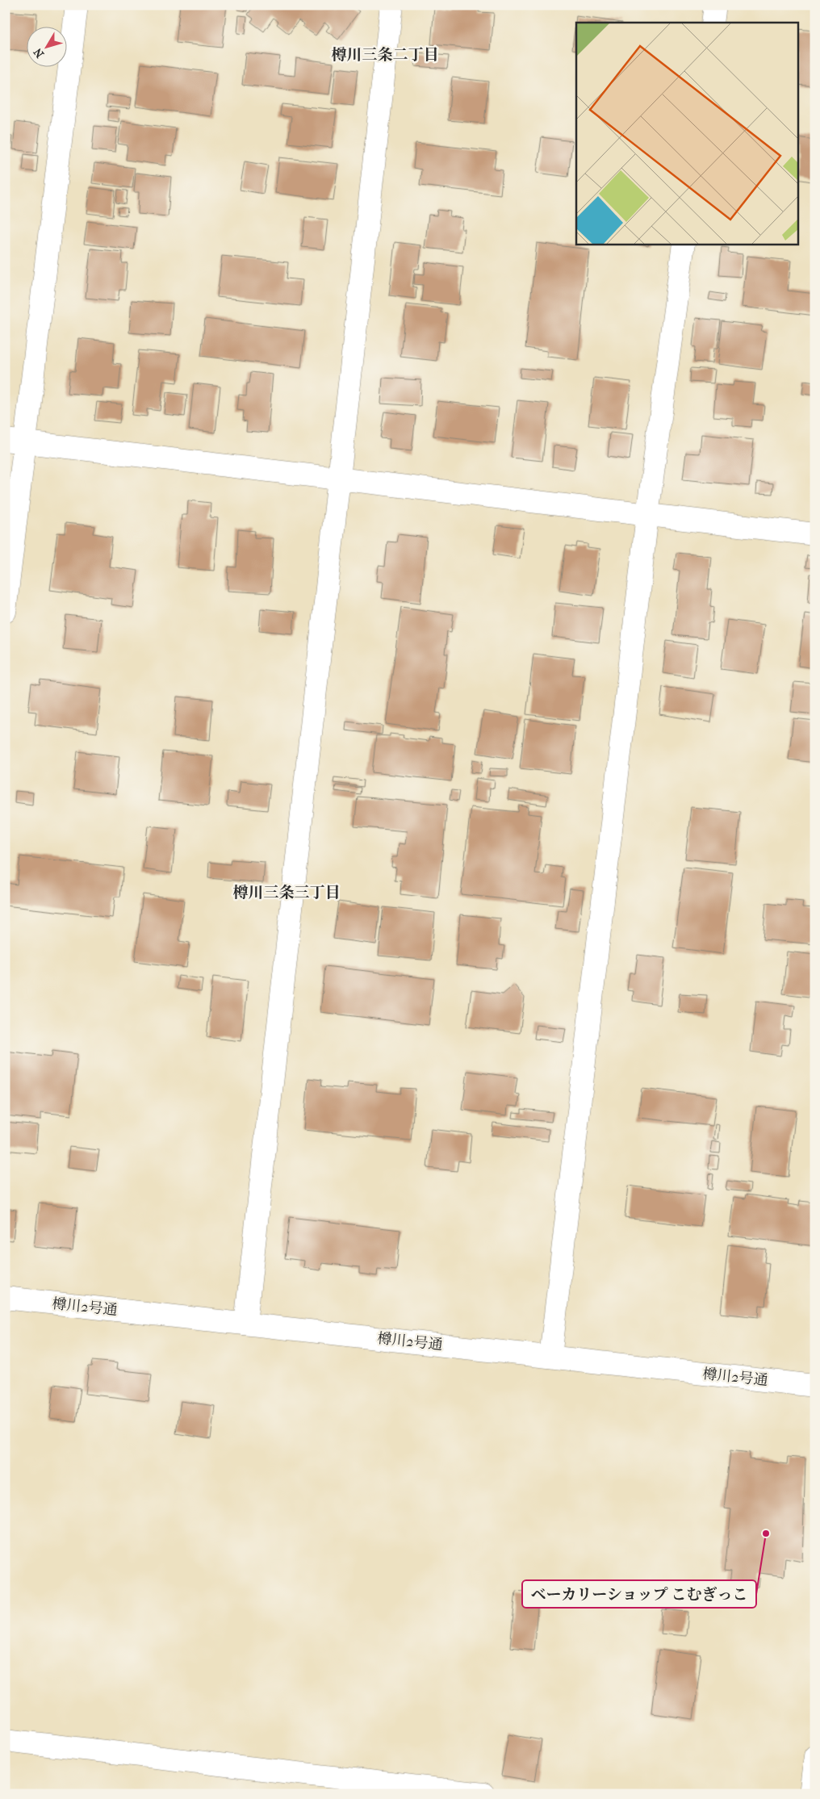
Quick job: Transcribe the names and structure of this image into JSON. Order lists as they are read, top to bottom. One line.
{"streets":{"street":["樽川2号通"]},"districts":["樽川三条二丁目","樽川三条三丁目"],"places":["ベーカリーショップ こむぎっこ"],"north":"bottom left"}
